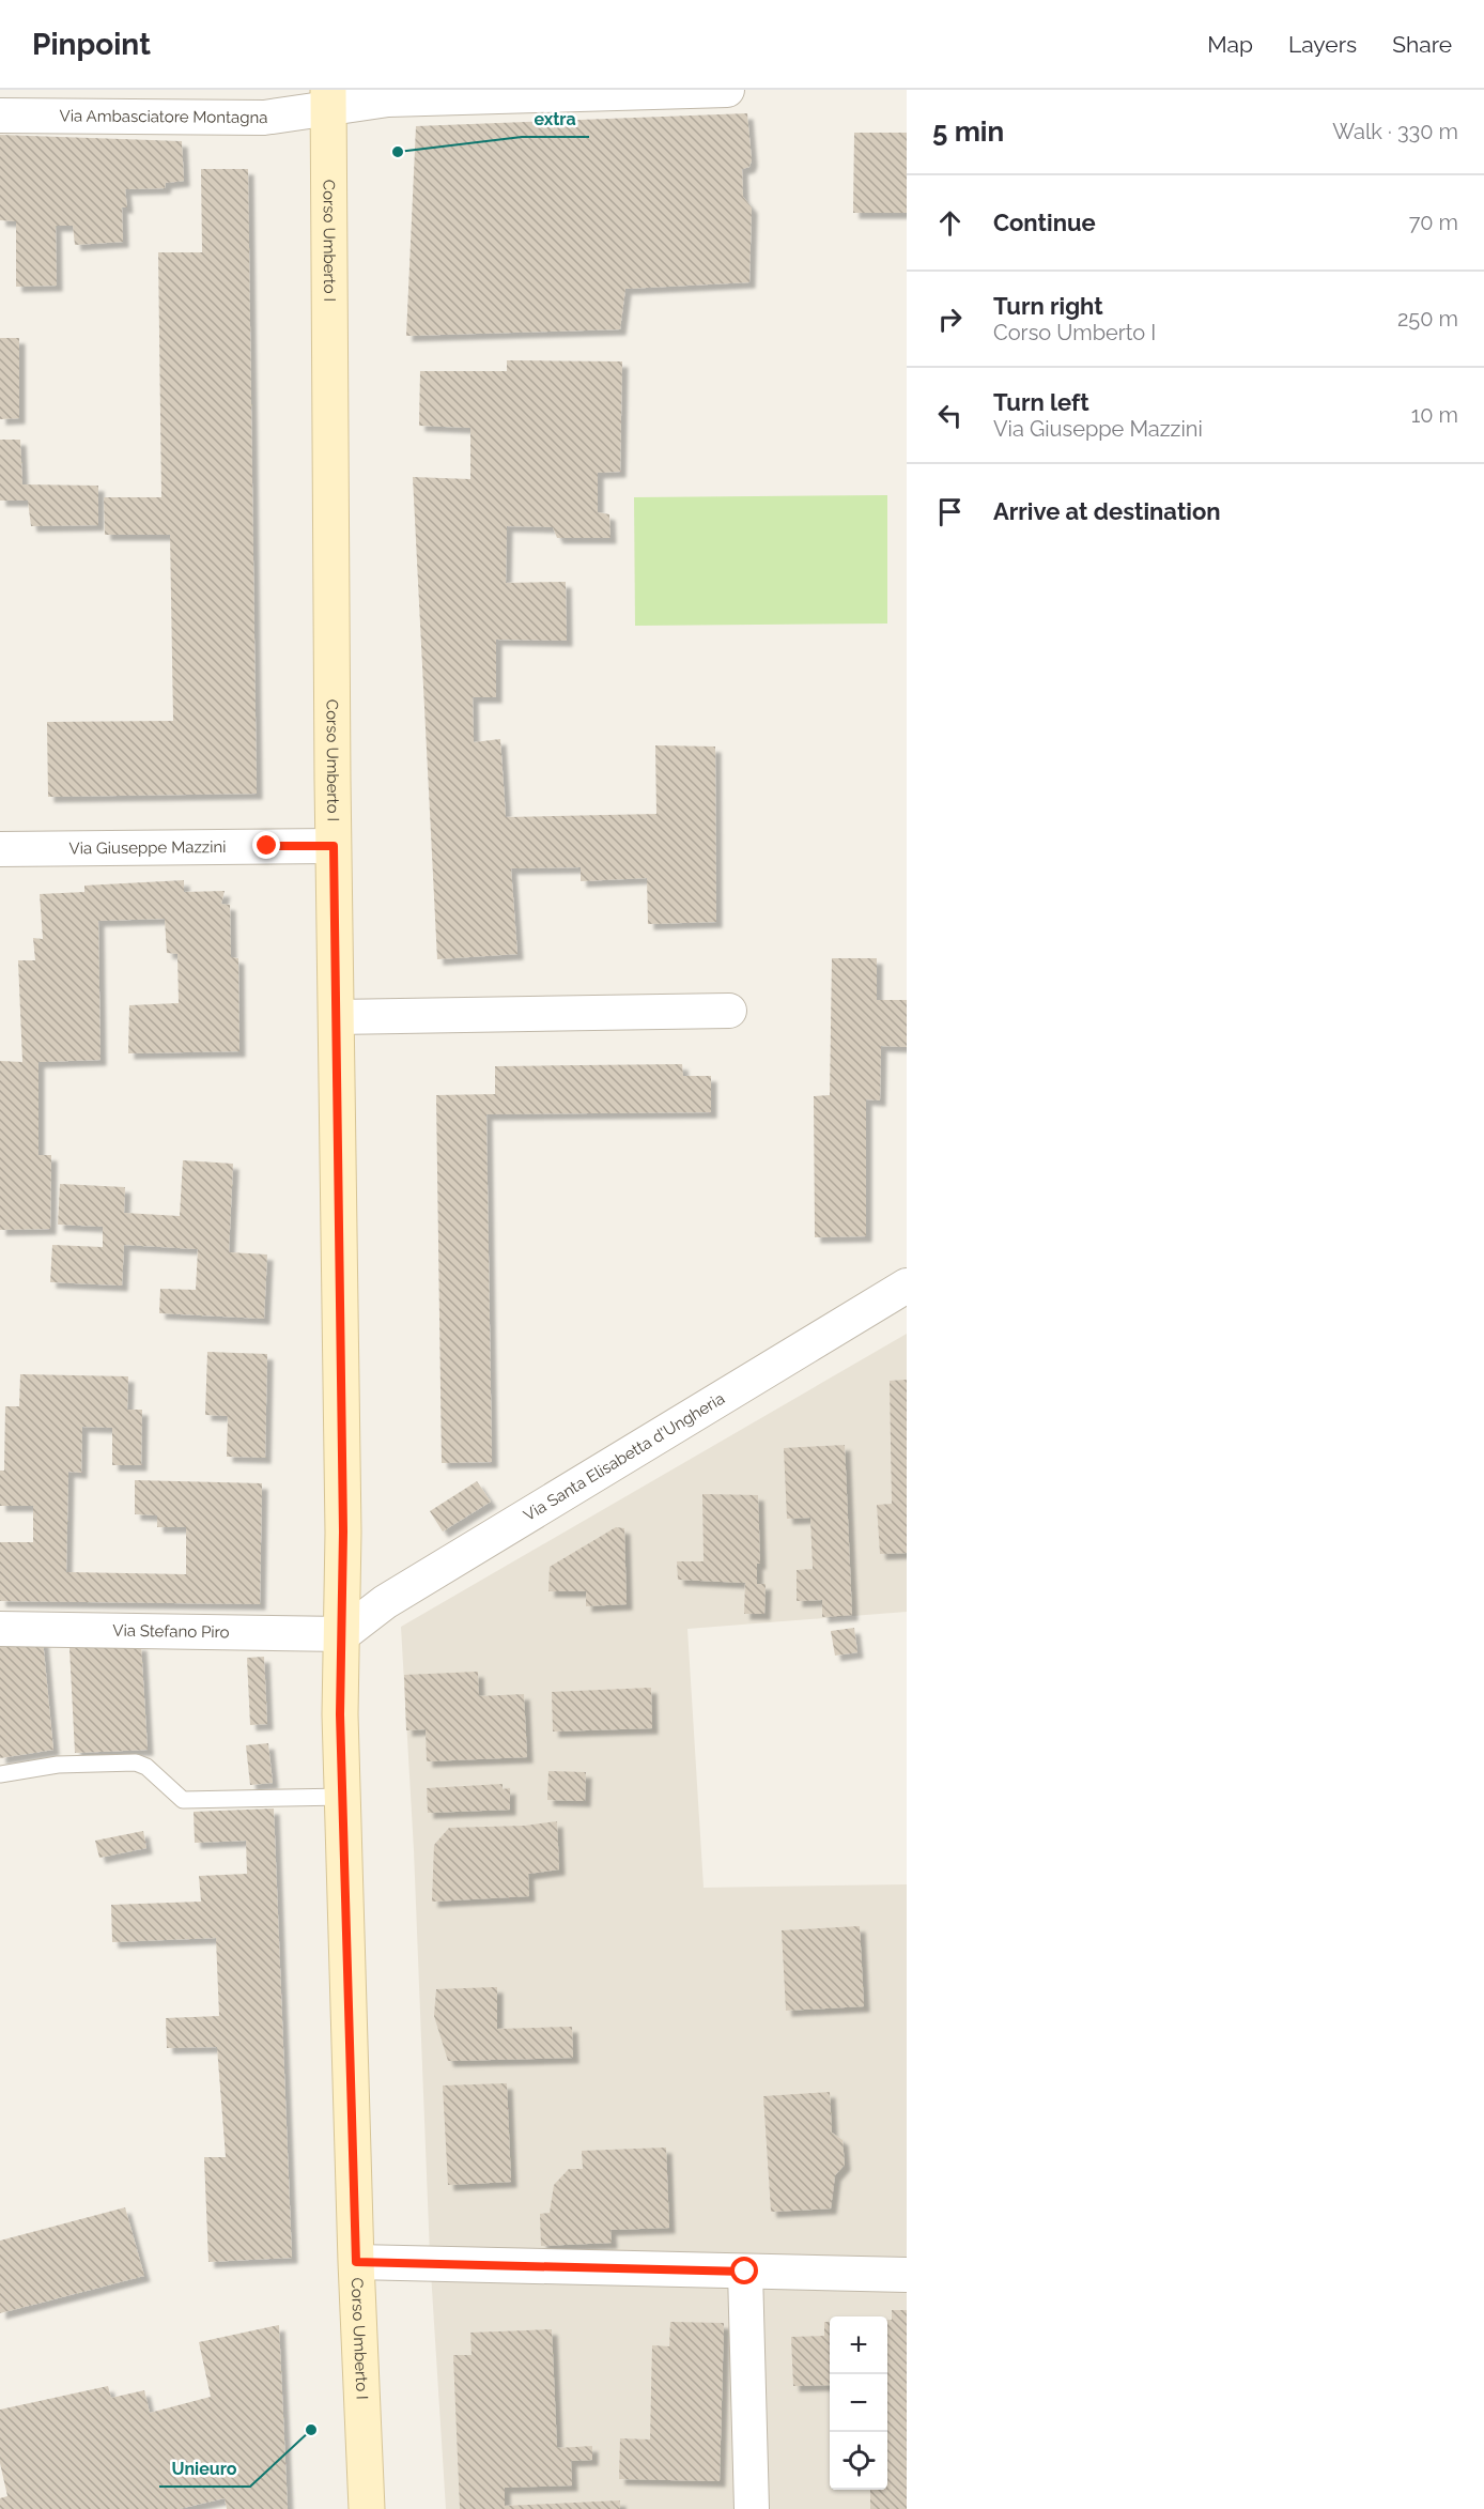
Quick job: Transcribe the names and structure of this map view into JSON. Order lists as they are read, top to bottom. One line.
{"streets":{"street":["Via Ambasciatore Montagna","Corso Umberto I","Via Giuseppe Mazzini","Via Santa Elisabetta d'Ungheria","Via Stefano Piro"]},"crossings":[["Via Ambasciatore Montagna","Corso Umberto I"],["Corso Umberto I","Via Giuseppe Mazzini"],["Corso Umberto I","Via Santa Elisabetta d'Ungheria"],["Corso Umberto I","Via Stefano Piro"],["Via Santa Elisabetta d'Ungheria","Via Stefano Piro"]],"places":["extra","Unieuro"],"page":{"header":"Pinpoint","nav":["Map","Layers","Share"],"heading":["5 min","Walk · 330 m"],"list":[["Continue","70 m"],["Turn right","Corso Umberto I","250 m"],["Turn left","Via Giuseppe Mazzini","10 m"],"Arrive at destination"],"map_buttons":["+","−"]}}
